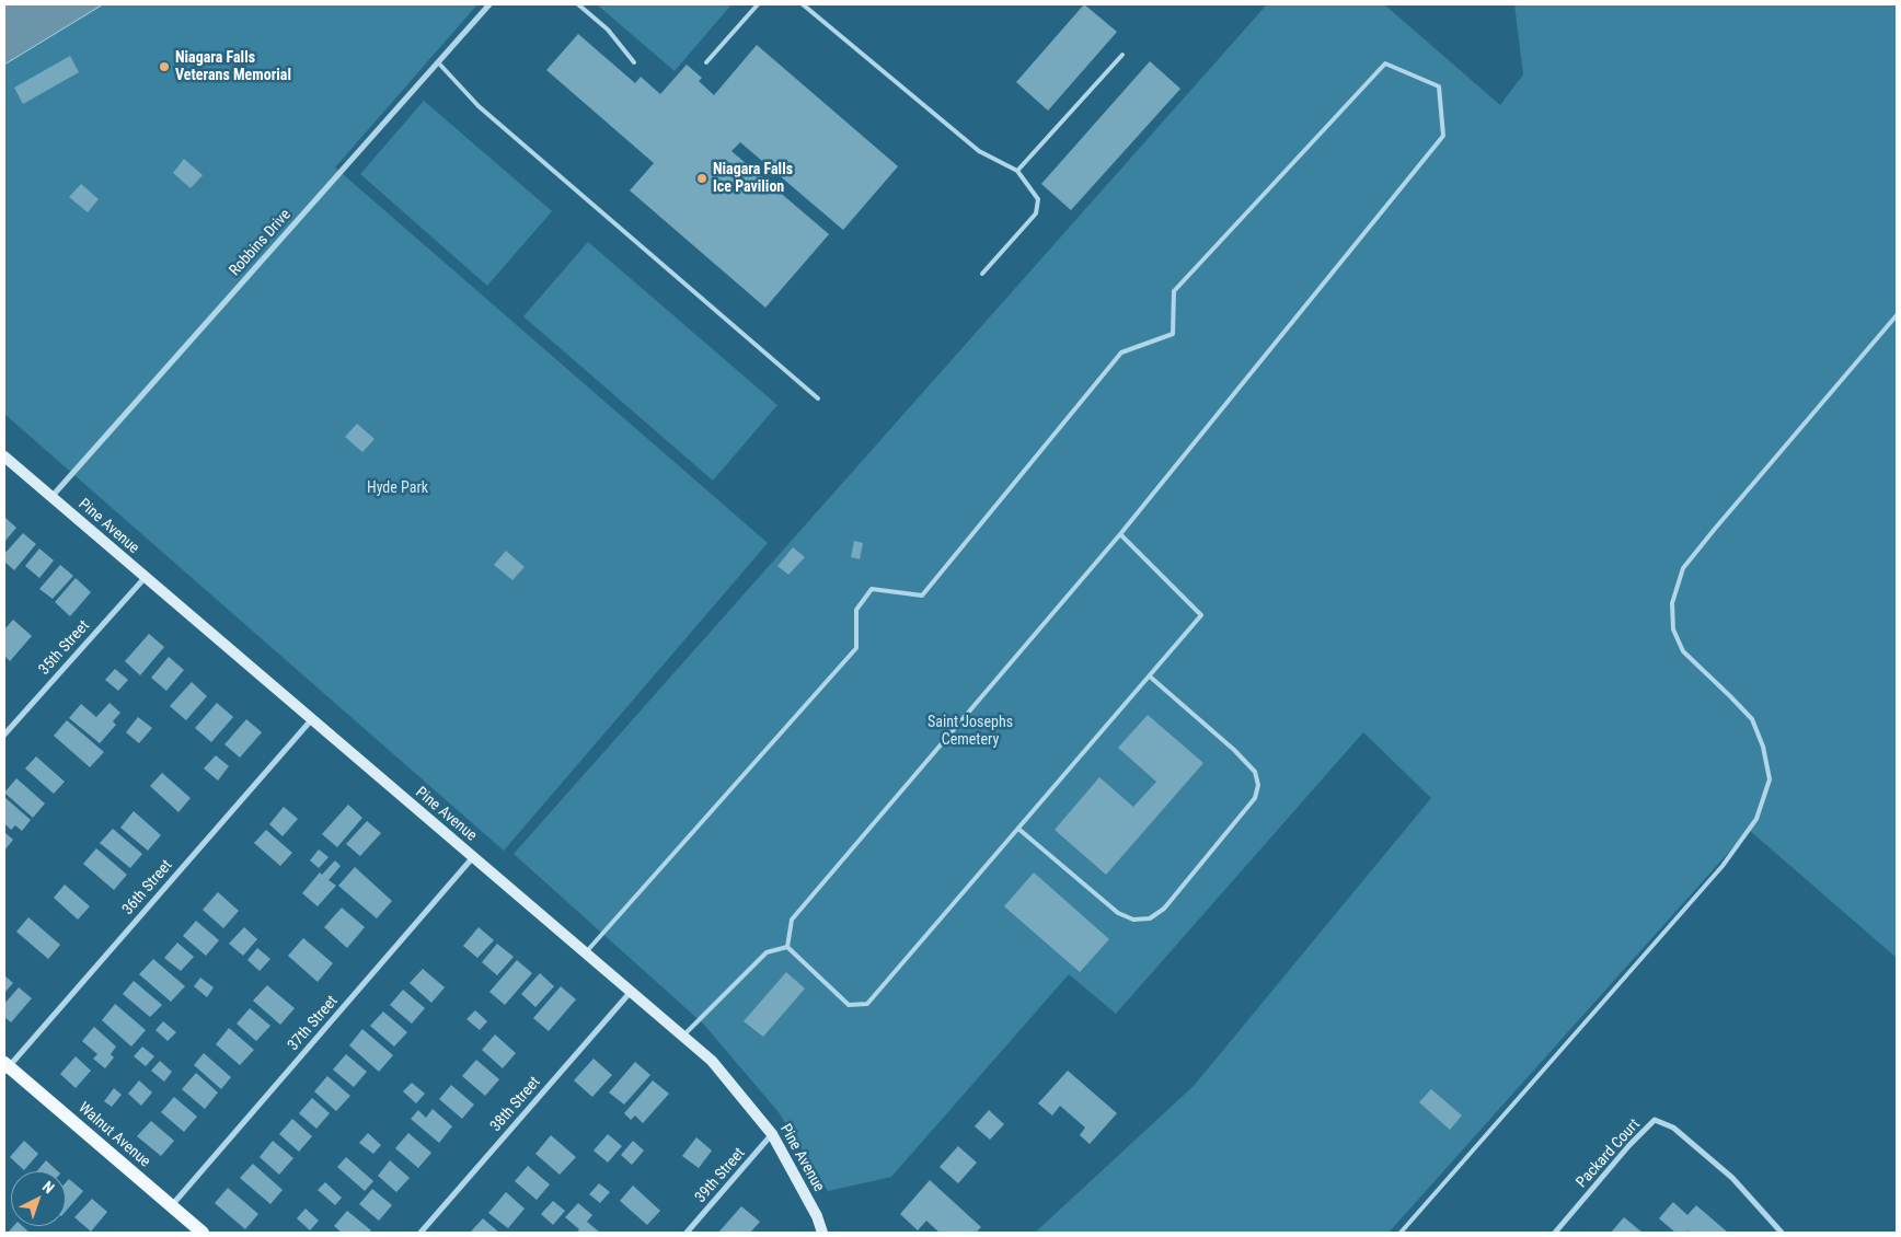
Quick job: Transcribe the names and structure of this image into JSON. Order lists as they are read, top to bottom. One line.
{"streets":{"main road":["Pine Avenue","Walnut Avenue"],"street":["Robbins Drive","35th Street","36th Street","37th Street","38th Street","Packard Court","39th Street"]},"crossings":[["Robbins Drive","Pine Avenue"],["Pine Avenue","35th Street"],["Pine Avenue","36th Street"],["Pine Avenue","37th Street"],["Pine Avenue","38th Street"],["Pine Avenue","39th Street"],["36th Street","Walnut Avenue"],["37th Street","Walnut Avenue"]],"parks":["Hyde Park","Saint Josephs Cemetery"],"places":["Niagara Falls Veterans Memorial","Niagara Falls Ice Pavilion"],"north":"top right"}
